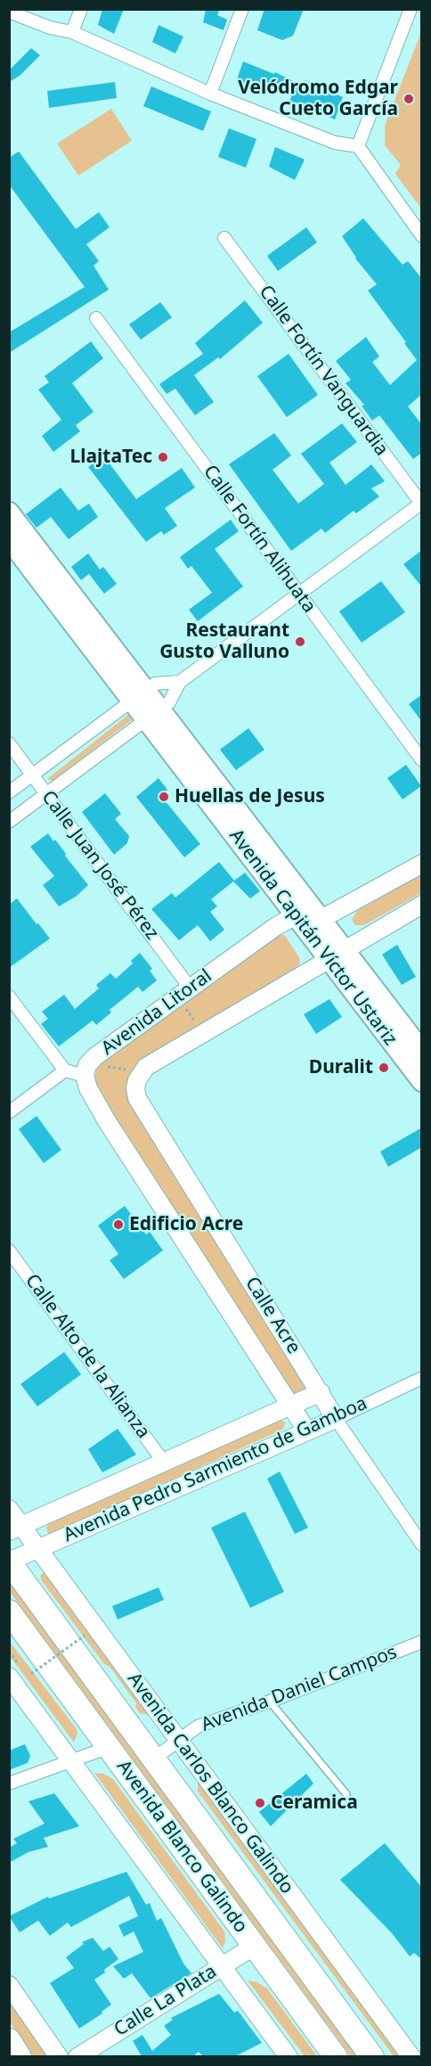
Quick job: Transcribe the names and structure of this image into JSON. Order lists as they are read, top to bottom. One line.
{"streets":{"highway":["Avenida Carlos Blanco Galindo","Avenida Blanco Galindo"],"main road":["Avenida Capitán Víctor Ustariz"],"street":["Calle Fortín Vanguardia","Calle Fortín Alihuata","Calle Juan José Pérez","Avenida Litoral","Calle Acre","Calle Alto de la Alianza","Avenida Pedro Sarmiento de Gamboa","Avenida Daniel Campos","Calle La Plata"]},"crossings":[["Calle Juan José Pérez","Avenida Litoral"],["Avenida Capitán Víctor Ustariz","Avenida Litoral"],["Avenida Litoral","Calle Acre"],["Calle Acre","Avenida Pedro Sarmiento de Gamboa"],["Calle Alto de la Alianza","Avenida Pedro Sarmiento de Gamboa"],["Avenida Pedro Sarmiento de Gamboa","Avenida Carlos Blanco Galindo"],["Avenida Daniel Campos","Avenida Carlos Blanco Galindo"],["Avenida Blanco Galindo","Calle La Plata"]],"places":["Velódromo Edgar Cueto García","LlajtaTec","Restaurant Gusto Valluno","Huellas de Jesus","Duralit","Edificio Acre","Ceramica"]}
